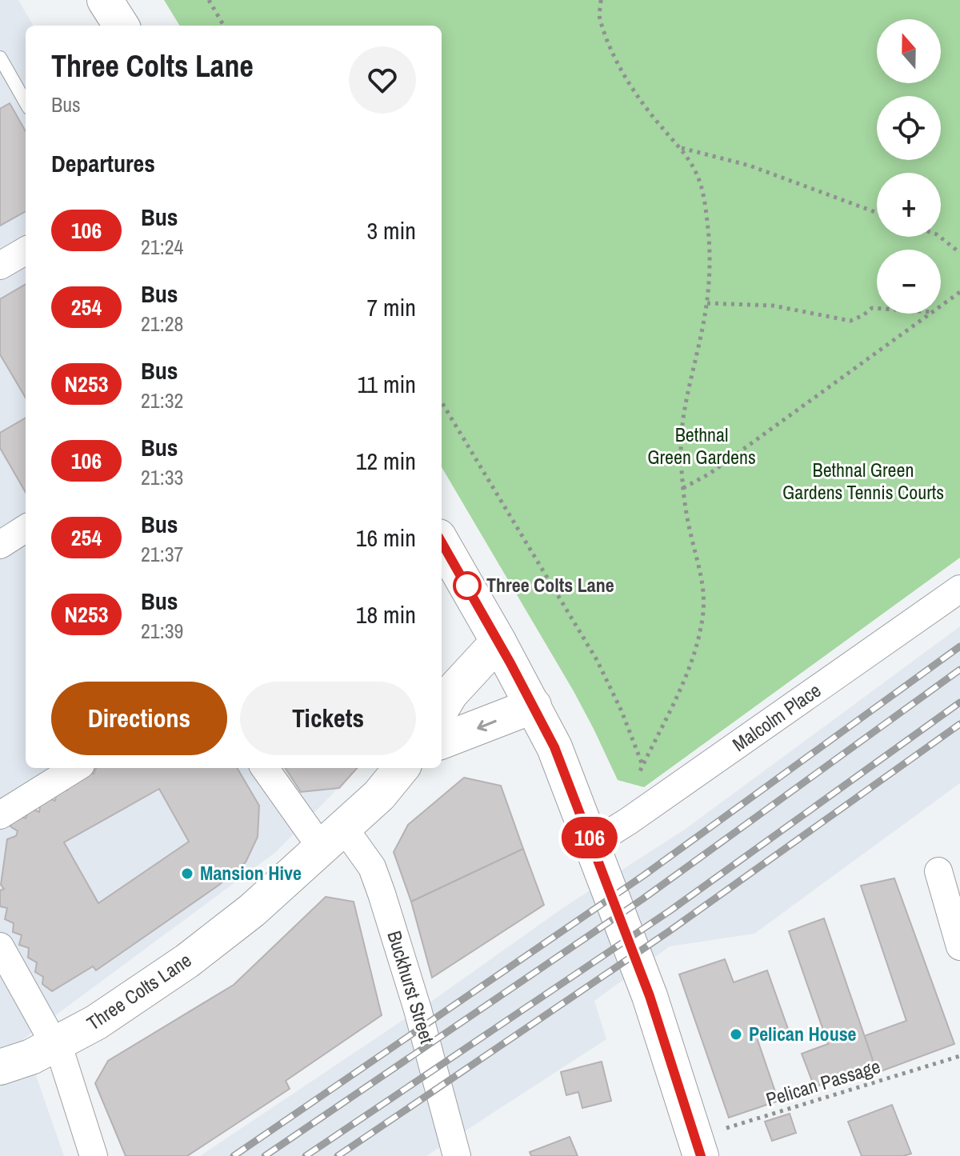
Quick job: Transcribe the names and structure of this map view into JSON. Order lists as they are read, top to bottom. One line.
{"streets":{"main road":["Three Colts Lane"],"street":["Malcolm Place","Buckhurst Street"],"path":["Pelican Passage"]},"crossings":[["Buckhurst Street","Three Colts Lane"]],"parks":["Bethnal Green Gardens","Bethnal Green Gardens Tennis Courts"],"places":["Three Colts Lane","Mansion Hive","Pelican House"],"lines":["bus line 106"],"north":"top","page":{"on_map":"106","map_buttons":["+","−"],"heading":[["Three Colts Lane","Bus"],"Departures"],"list":[{"mark":"106","name":"Bus","note":"21:24","value":"3 min"},{"mark":"254","name":"Bus","note":"21:28","value":"7 min"},{"mark":"N253","name":"Bus","note":"21:32","value":"11 min"},{"mark":"106","name":"Bus","note":"21:33","value":"12 min"},{"mark":"254","name":"Bus","note":"21:37","value":"16 min"},{"mark":"N253","name":"Bus","note":"21:39","value":"18 min"}],"buttons":["Directions","Tickets"]}}
